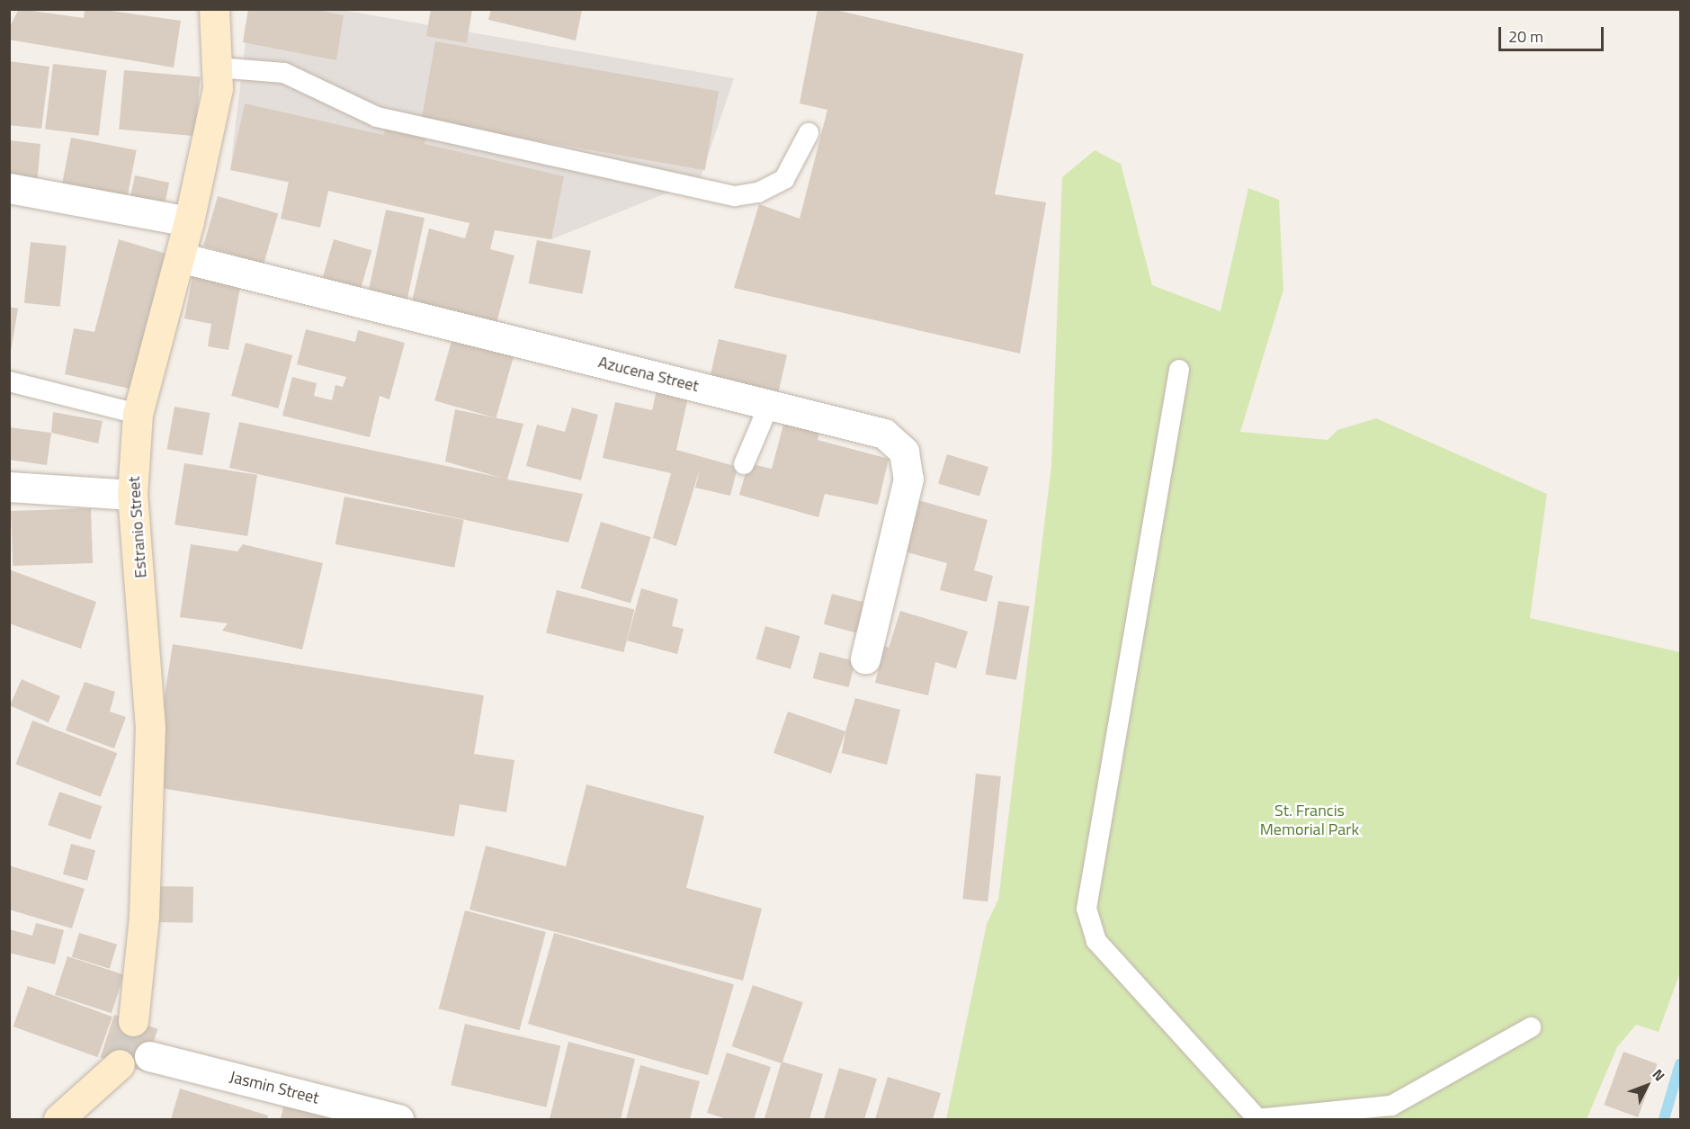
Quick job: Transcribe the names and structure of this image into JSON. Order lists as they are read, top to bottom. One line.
{"streets":{"street":["Azucena Street","Estranio Street","Jasmin Street"]},"crossings":[["Azucena Street","Estranio Street"]],"parks":["St. Francis Memorial Park"],"scale_bar":"20 m","north":"top right"}
